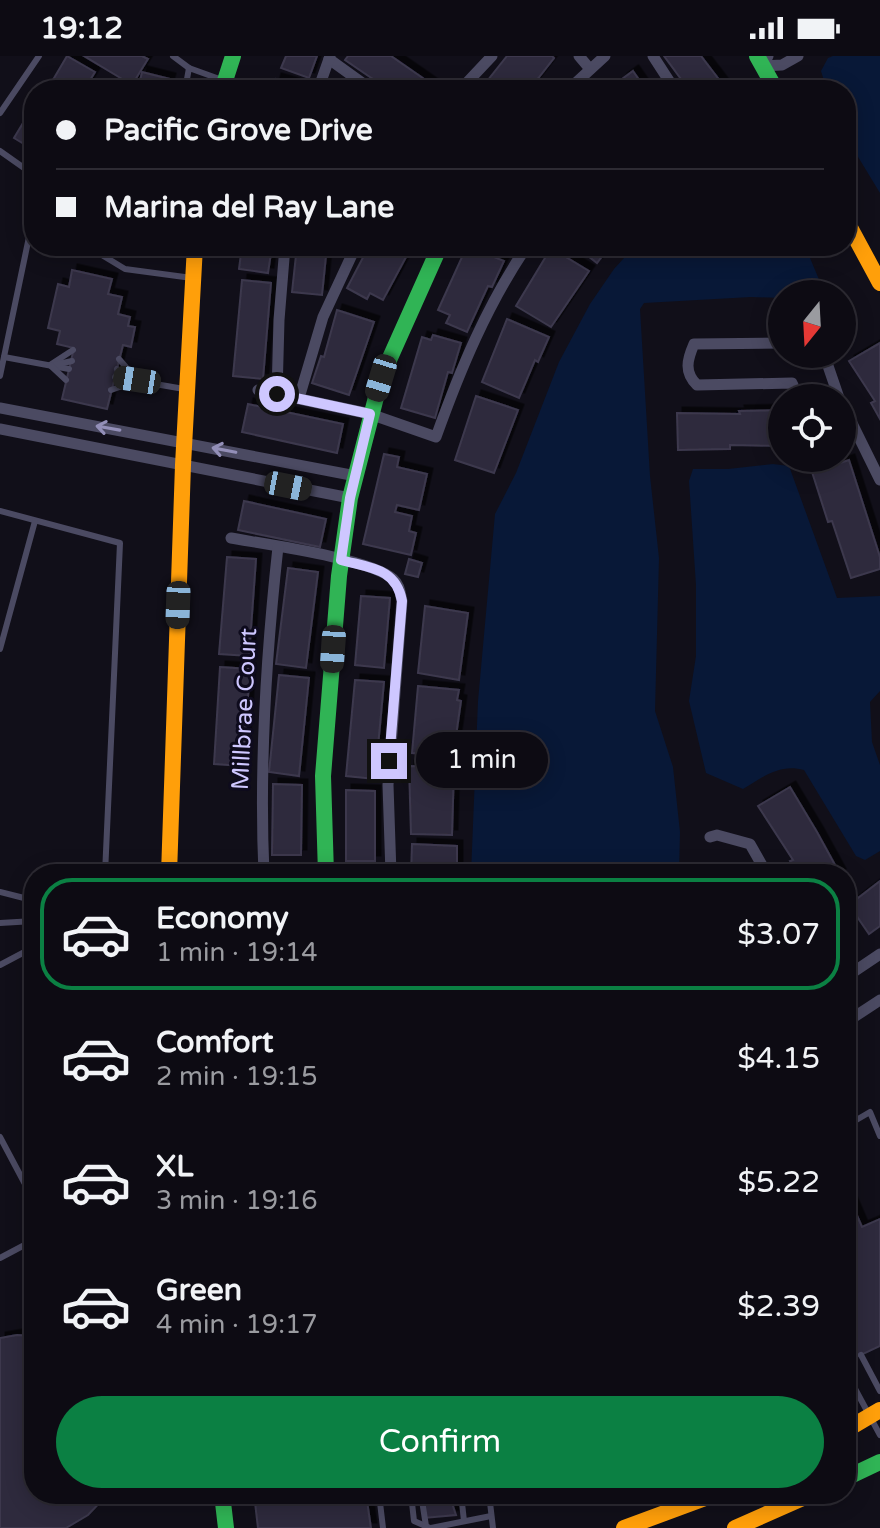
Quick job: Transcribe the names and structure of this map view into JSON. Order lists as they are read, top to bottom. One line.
{"streets":{"street":["Millbrae Court"]},"north":"bottom","page":{"status":"19:12","banner":["Pacific Grove Drive","Marina del Ray Lane"],"bubble":"1 min","list":[{"name":"Economy","note":"1 min · 19:14","value":"$3.07"},{"name":"Comfort","note":"2 min · 19:15","value":"$4.15"},{"name":"XL","note":"3 min · 19:16","value":"$5.22"},{"name":"Green","note":"4 min · 19:17","value":"$2.39"}],"buttons":"Confirm"}}
